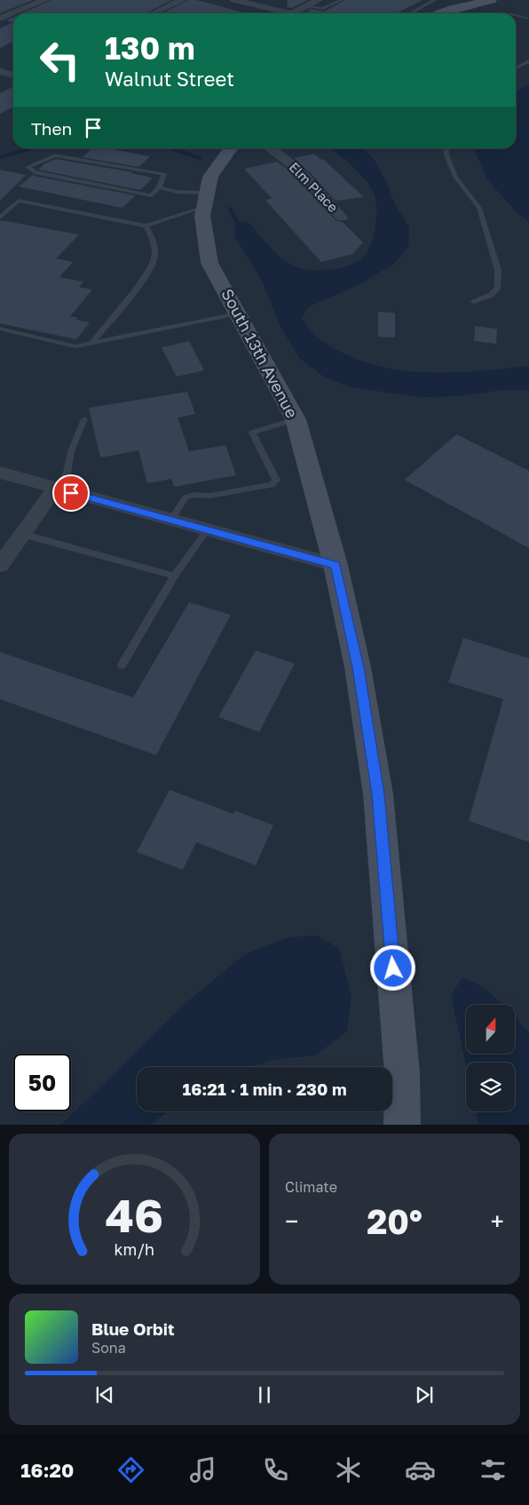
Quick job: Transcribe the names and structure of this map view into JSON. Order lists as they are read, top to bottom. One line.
{"streets":{"main road":["South 13th Avenue"],"street":["Elm Place"]},"north":"top","page":{"turn":["130 m","Walnut Street"],"then":"Then","limit":"50","trip":"16:21 · 1 min · 230 m","tile":"Climate","heat":["−","20°","+"],"song":["Blue Orbit","Sona"],"tabs":"16:20","gauge":["46","km/h"]}}
